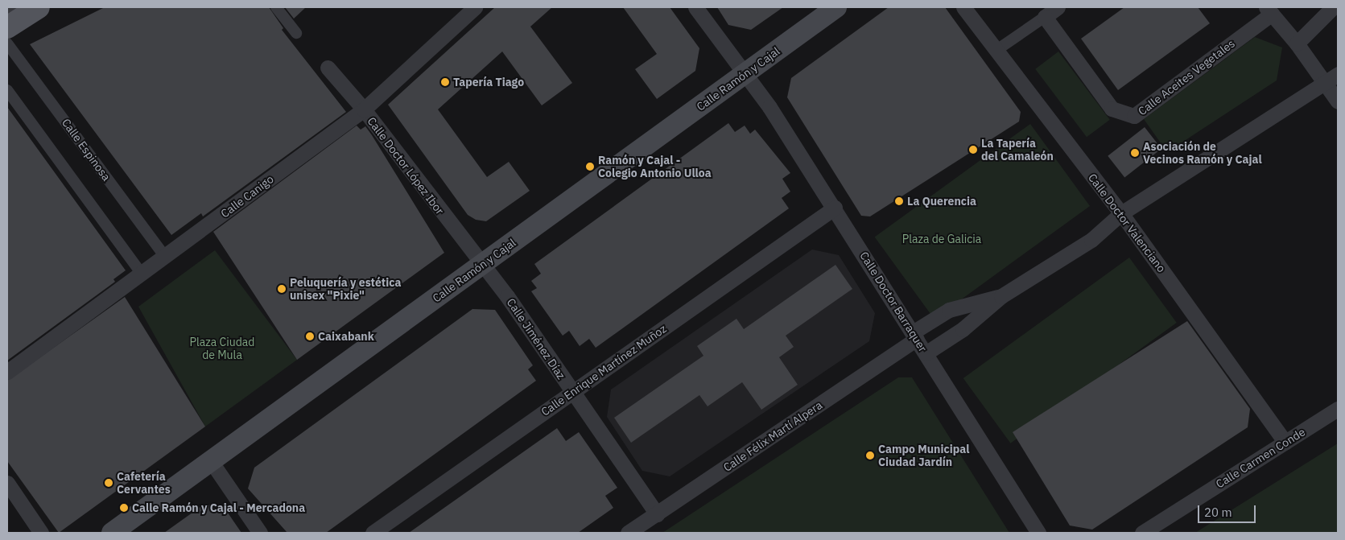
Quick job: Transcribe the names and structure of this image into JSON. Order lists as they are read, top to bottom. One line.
{"streets":{"main road":["Calle Ramón y Cajal"],"street":["Calle Aceites Vegetales","Calle Espinosa","Calle Doctor López Ibor","Calle Canigo","Calle Doctor Valenciano","Calle Doctor Barraquer","Calle Jiménez Díaz","Calle Enrique Martínez Muñoz","Calle Félix Martí Alpera","Calle Carmen Conde"]},"crossings":[["Calle Ramón y Cajal","Calle Doctor López Ibor"],["Calle Ramón y Cajal","Calle Doctor Barraquer"],["Calle Ramón y Cajal","Calle Jiménez Díaz"],["Calle Espinosa","Calle Canigo"],["Calle Doctor López Ibor","Calle Canigo"],["Calle Doctor López Ibor","Calle Jiménez Díaz"],["Calle Doctor Valenciano","Calle Félix Martí Alpera"],["Calle Doctor Valenciano","Calle Carmen Conde"],["Calle Doctor Barraquer","Calle Enrique Martínez Muñoz"],["Calle Doctor Barraquer","Calle Félix Martí Alpera"],["Calle Jiménez Díaz","Calle Enrique Martínez Muñoz"],["Calle Jiménez Díaz","Calle Félix Martí Alpera"]],"parks":["Plaza de Galicia","Plaza Ciudad de Mula"],"places":["Tapería Tiago","La Tapería del Camaleón","Asociación de Vecinos Ramón y Cajal","Ramón y Cajal - Colegio Antonio Ulloa","La Querencia","Peluquería y estética unisex \"Pixie\"","Caixabank","Campo Municipal Ciudad Jardín","Cafetería Cervantes","Calle Ramón y Cajal - Mercadona"],"scale_bar":"20 m"}
